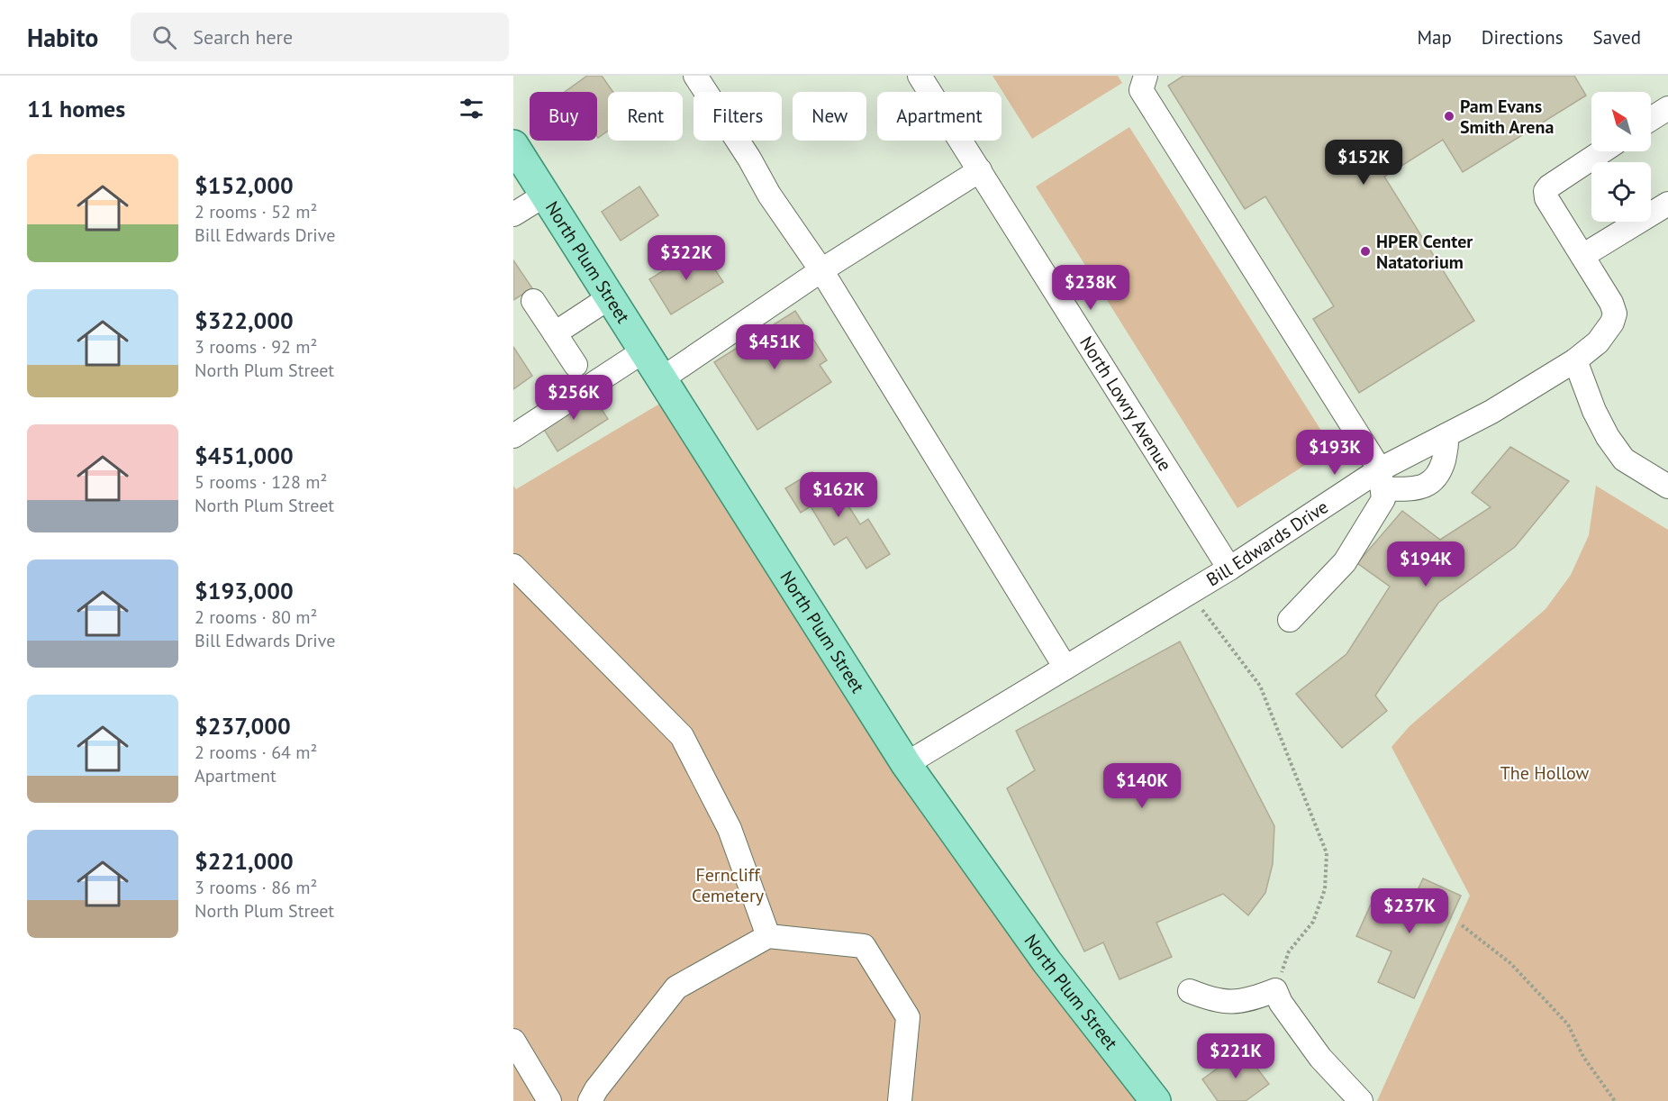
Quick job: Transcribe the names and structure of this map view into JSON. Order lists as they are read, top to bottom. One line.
{"streets":{"main road":["North Plum Street"],"street":["North Lowry Avenue","Bill Edwards Drive"]},"crossings":[["North Plum Street","Bill Edwards Drive"],["North Lowry Avenue","Bill Edwards Drive"]],"parks":["The Hollow","Ferncliff Cemetery"],"places":["Pam Evans Smith Arena","HPER Center Natatorium"],"north":"top left","page":{"header":"Habito","search":"Search here","nav":["Map","Directions","Saved"],"heading":"11 homes","chip":["Buy","Rent","Filters","New","Apartment"],"price":["$152K","$322K","$238K","$451K","$256K","$193K","$162K","$194K","$140K","$237K","$221K"],"list":[{"name":"$152,000","note":"2 rooms · 52 m² · Bill Edwards Drive"},{"name":"$322,000","note":"3 rooms · 92 m² · North Plum Street"},{"name":"$451,000","note":"5 rooms · 128 m² · North Plum Street"},{"name":"$193,000","note":"2 rooms · 80 m² · Bill Edwards Drive"},{"name":"$237,000","note":"2 rooms · 64 m² · Apartment"},{"name":"$221,000","note":"3 rooms · 86 m² · North Plum Street"}]}}
